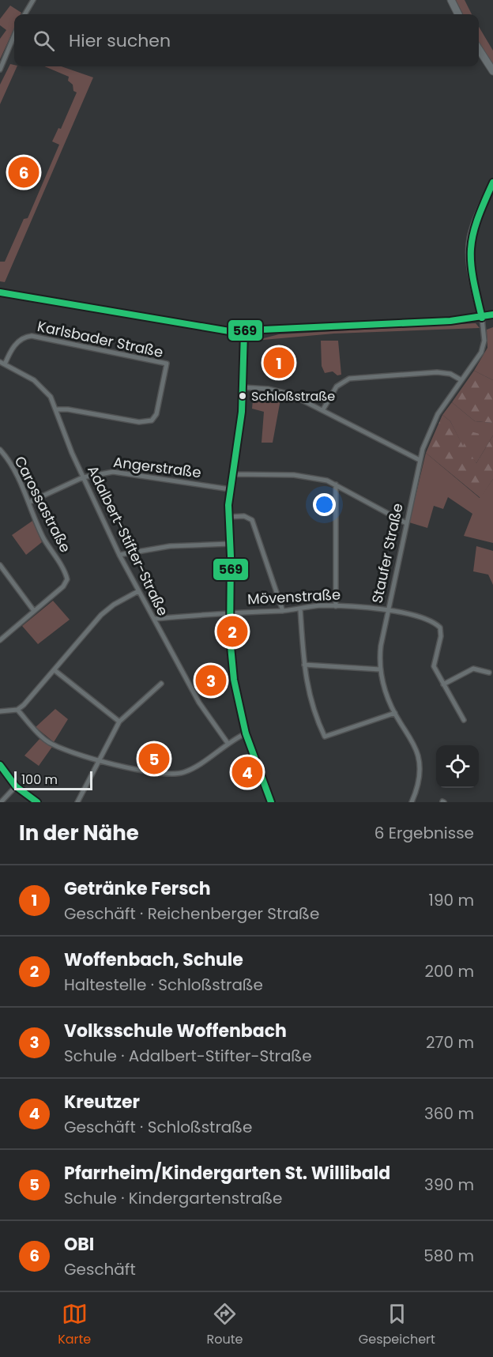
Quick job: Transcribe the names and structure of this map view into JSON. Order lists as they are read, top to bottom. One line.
{"streets":{"street":["Karlsbader Straße","Angerstraße","Carossastraße","Adalbert-Stifter-Straße","Staufer Straße","Mövenstraße"]},"crossings":[["Karlsbader Straße","Adalbert-Stifter-Straße"],["Angerstraße","Carossastraße"],["Angerstraße","Adalbert-Stifter-Straße"],["Adalbert-Stifter-Straße","Mövenstraße"],["Staufer Straße","Mövenstraße"]],"places":["Schloßstraße"],"lines":["transit line 569"],"scale_bar":"100 m","page":{"search":"Hier suchen","pins":["6","1","2","3","5","4"],"scale":"100 m","heading":["In der Nähe","6 Ergebnisse"],"list":[{"mark":"1","name":"Getränke Fersch","note":"Geschäft · Reichenberger Straße","value":"190 m"},{"mark":"2","name":"Woffenbach, Schule","note":"Haltestelle · Schloßstraße","value":"200 m"},{"mark":"3","name":"Volksschule Woffenbach","note":"Schule · Adalbert-Stifter-Straße","value":"270 m"},{"mark":"4","name":"Kreutzer","note":"Geschäft · Schloßstraße","value":"360 m"},{"mark":"5","name":"Pfarrheim/Kindergarten St. Willibald","note":"Schule · Kindergartenstraße","value":"390 m"},{"mark":"6","name":"OBI","note":"Geschäft","value":"580 m"}],"nav":["Karte","Route","Gespeichert"]}}
